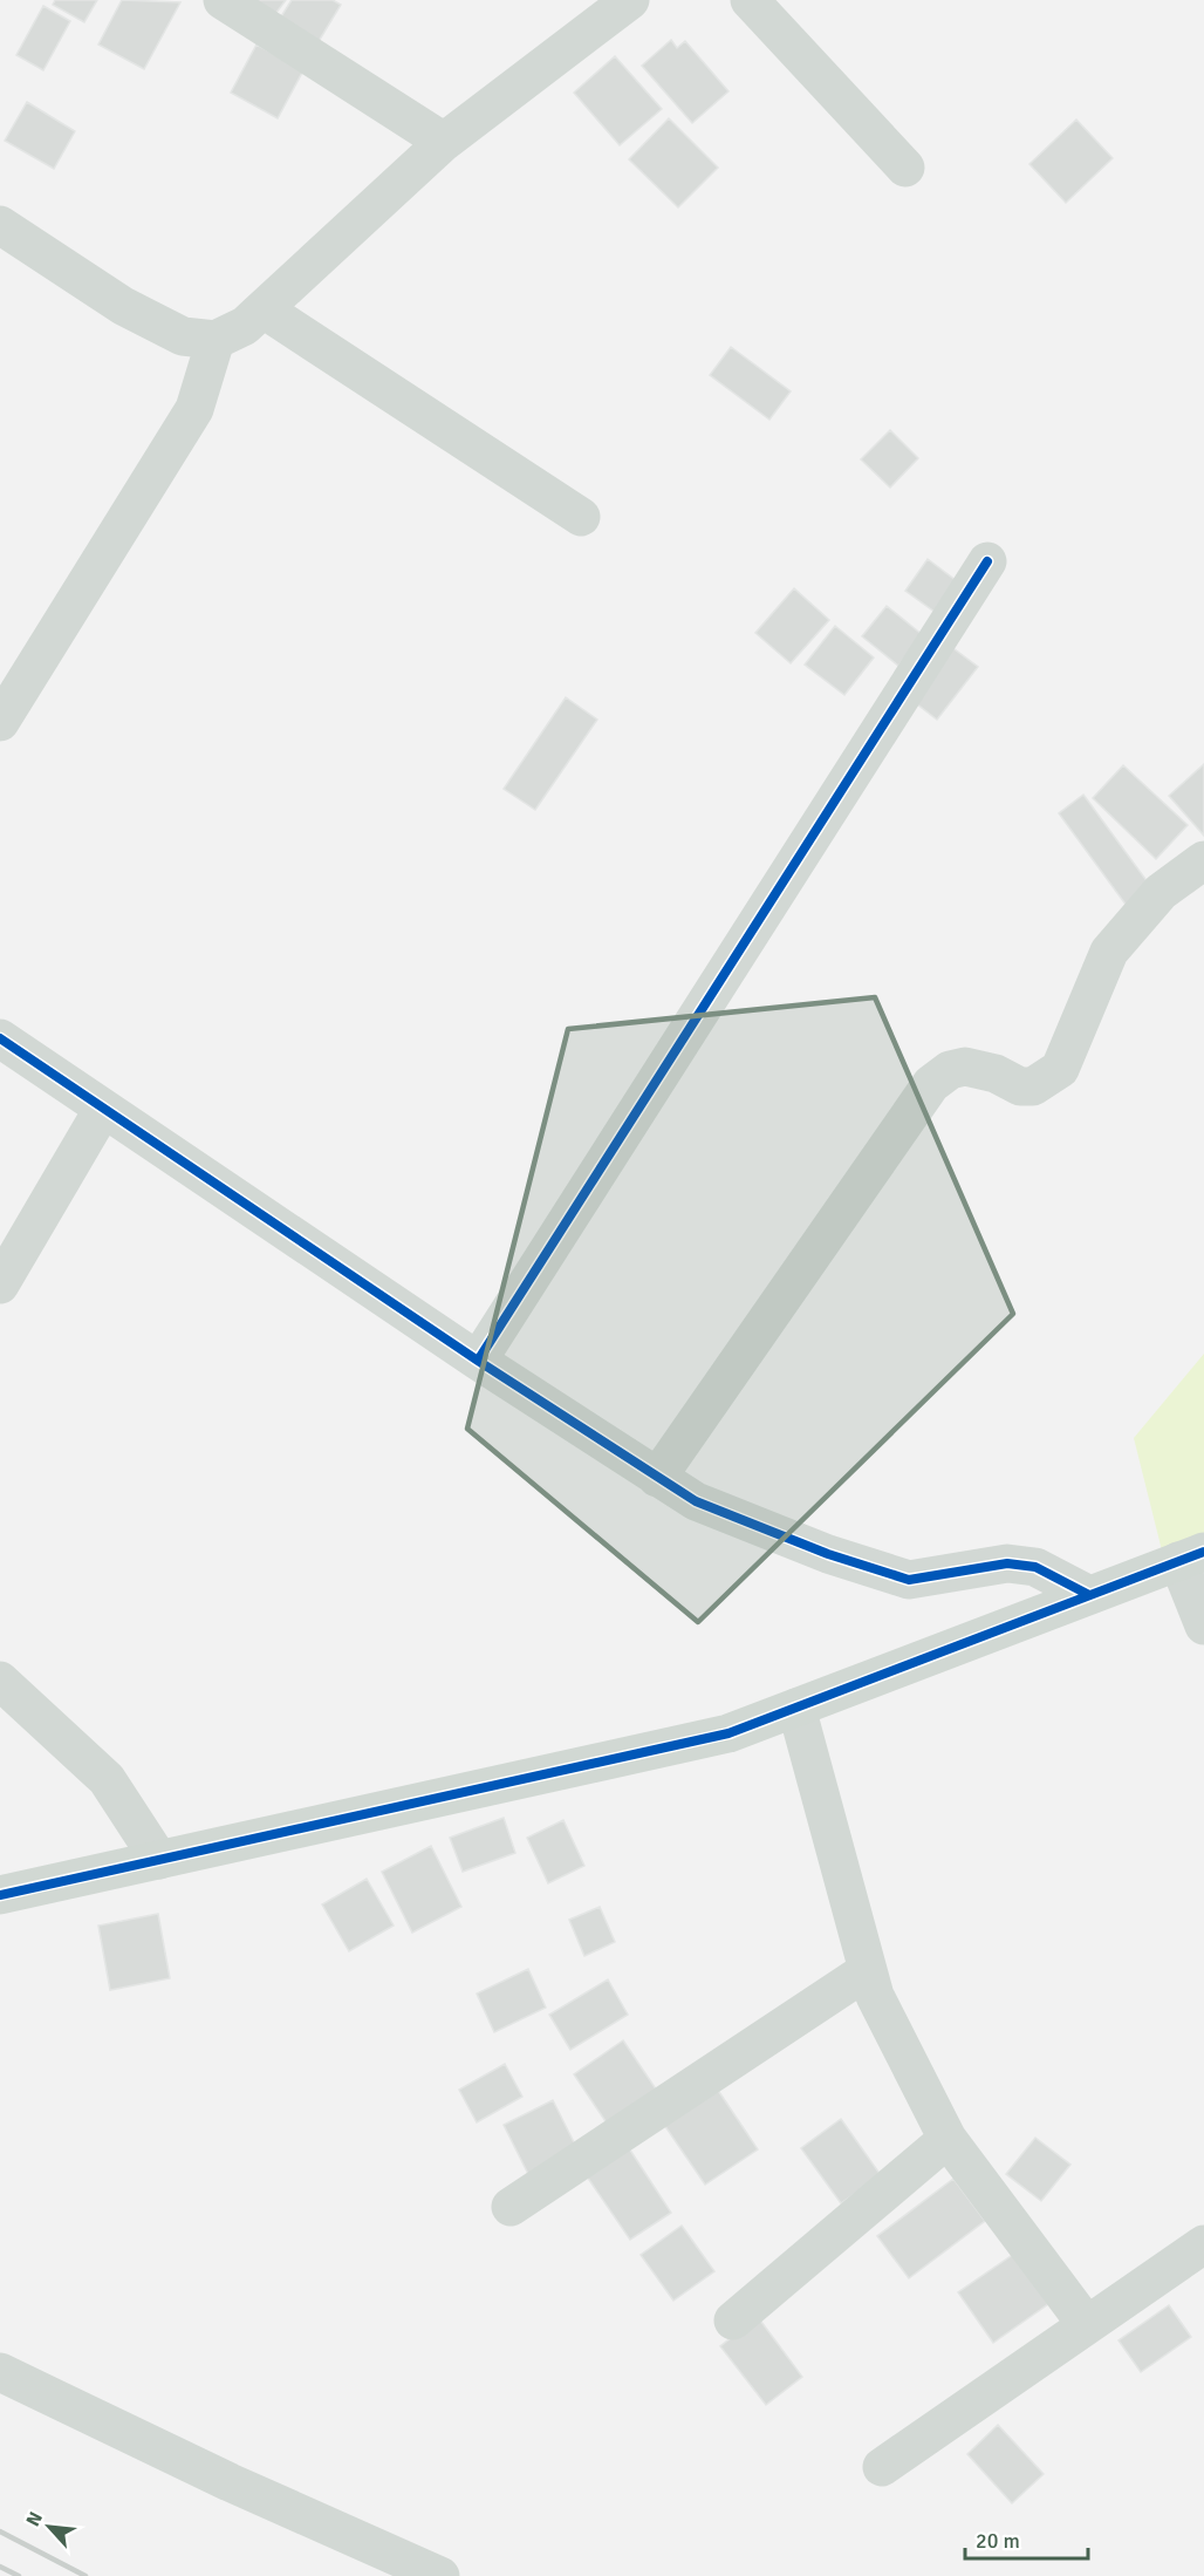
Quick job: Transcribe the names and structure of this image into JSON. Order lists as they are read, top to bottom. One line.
{"scale_bar":"20 m","north":"top left"}
